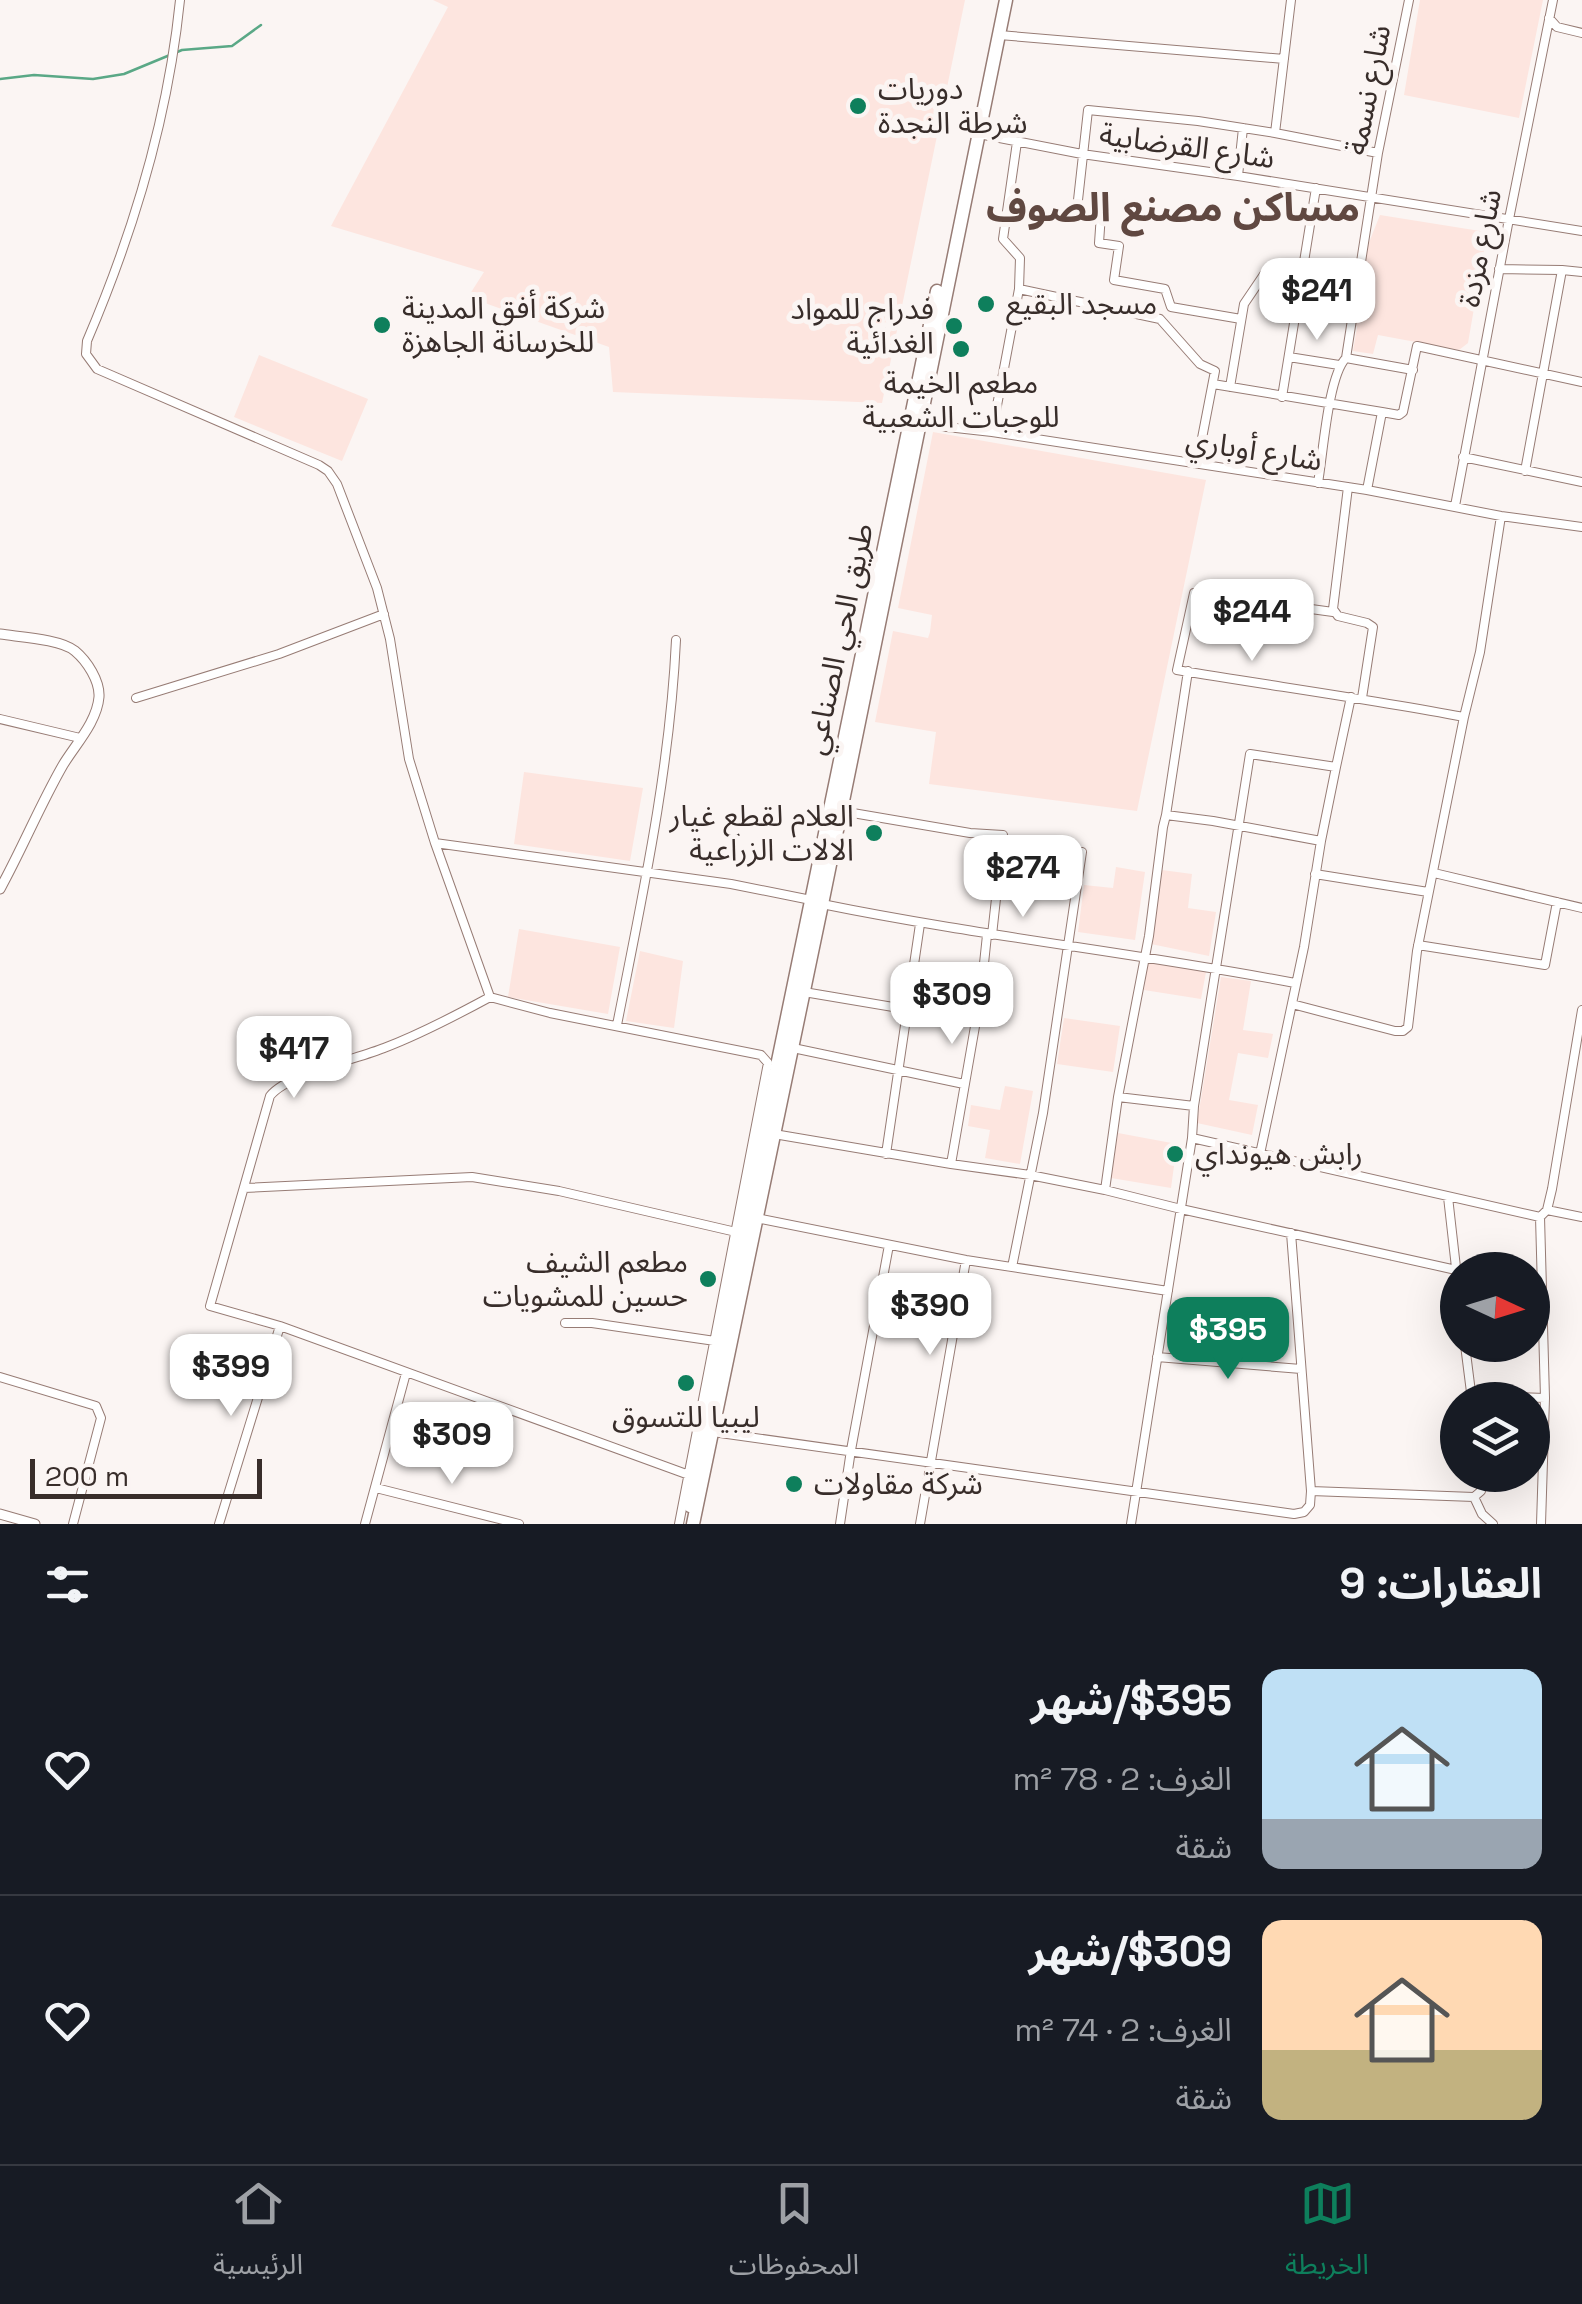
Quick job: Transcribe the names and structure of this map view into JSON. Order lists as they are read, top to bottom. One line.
{"streets":{"highway":["طريق الحي الصناعي"],"street":["شارع نسمة","شارع القرضابية","شارع مزدة","شارع أوباري"]},"crossings":[["شارع نسمة","شارع القرضابية"],["شارع نسمة","شارع أوباري"],["شارع القرضابية","شارع مزدة"],["شارع مزدة","شارع أوباري"]],"districts":["مساكن مصنع الصوف"],"places":["دوريات شرطة النجدة","مسجد البقيع","شركة أفق المدينة للخرسانة الجاهزة","فدراج للمواد الغدائية","مطعم الخيمة للوجبات الشعبية","العلام لقطع غيار الالات الزراعية","رابش هيونداي","مطعم الشيف حسين للمشويات","ليبيا للتسوق","شركة مقاولات"],"scale_bar":"200 m","north":"right","page":{"price":["$241","$244","$274","$309","$417","$390","$395","$399","$309"],"scale":"200 m","heading":"العقارات: 9","list":[{"name":"$395/شهر","note":"الغرف: 2 · 78 m² · شقة"},{"name":"$309/شهر","note":"الغرف: 2 · 74 m² · شقة"}],"tabs":["الخريطة","المحفوظات","الرئيسية"]}}
